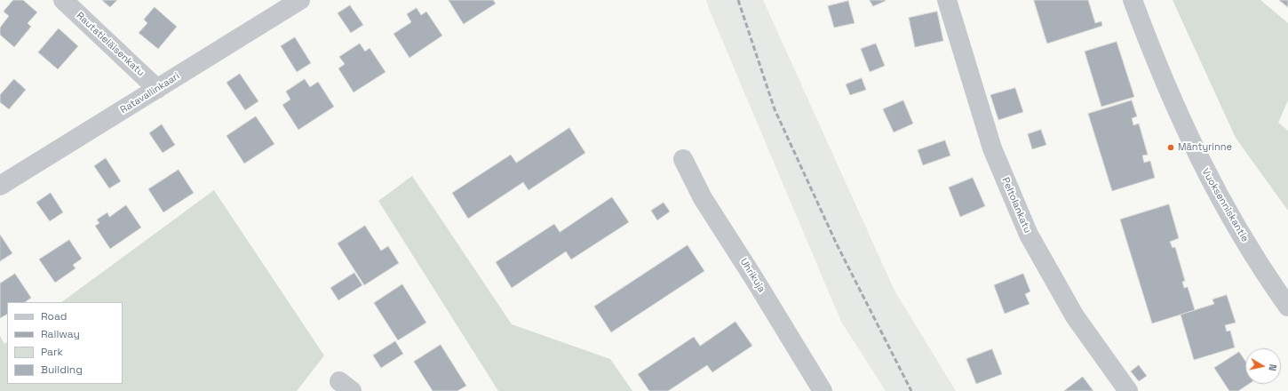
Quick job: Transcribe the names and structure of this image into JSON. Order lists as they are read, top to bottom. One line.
{"streets":{"street":["Rautatieläisenkatu","Ratavallinkaari","Peltolankatu","Vuoksenniskantie","Uhrikuja"]},"crossings":[["Rautatieläisenkatu","Ratavallinkaari"]],"places":["Mäntyrinne"],"legend":["Road","Railway","Park","Building"],"north":"right"}
